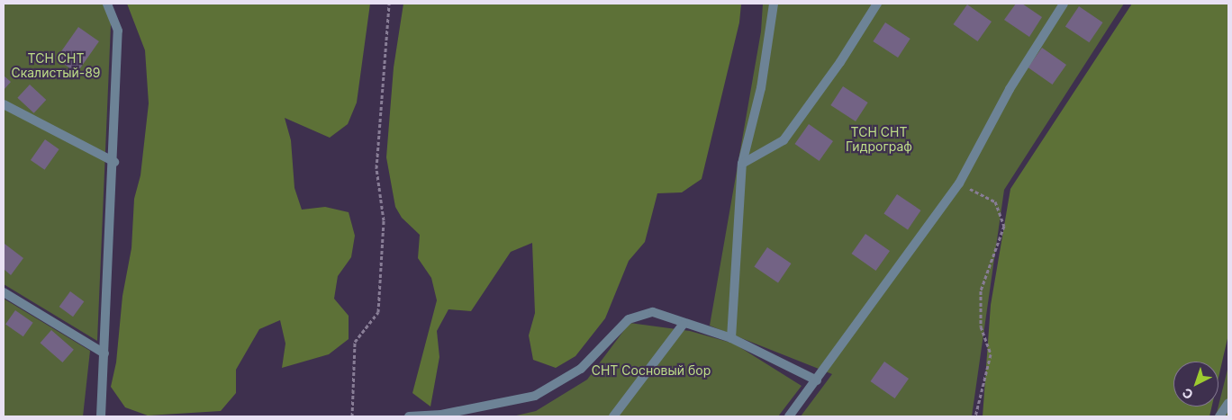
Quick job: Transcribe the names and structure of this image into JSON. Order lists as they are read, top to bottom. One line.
{"parks":["ТСН СНТ Скалистый-89","ТСН СНТ Гидрограф","СНТ Сосновый бор"],"north":"bottom left"}
